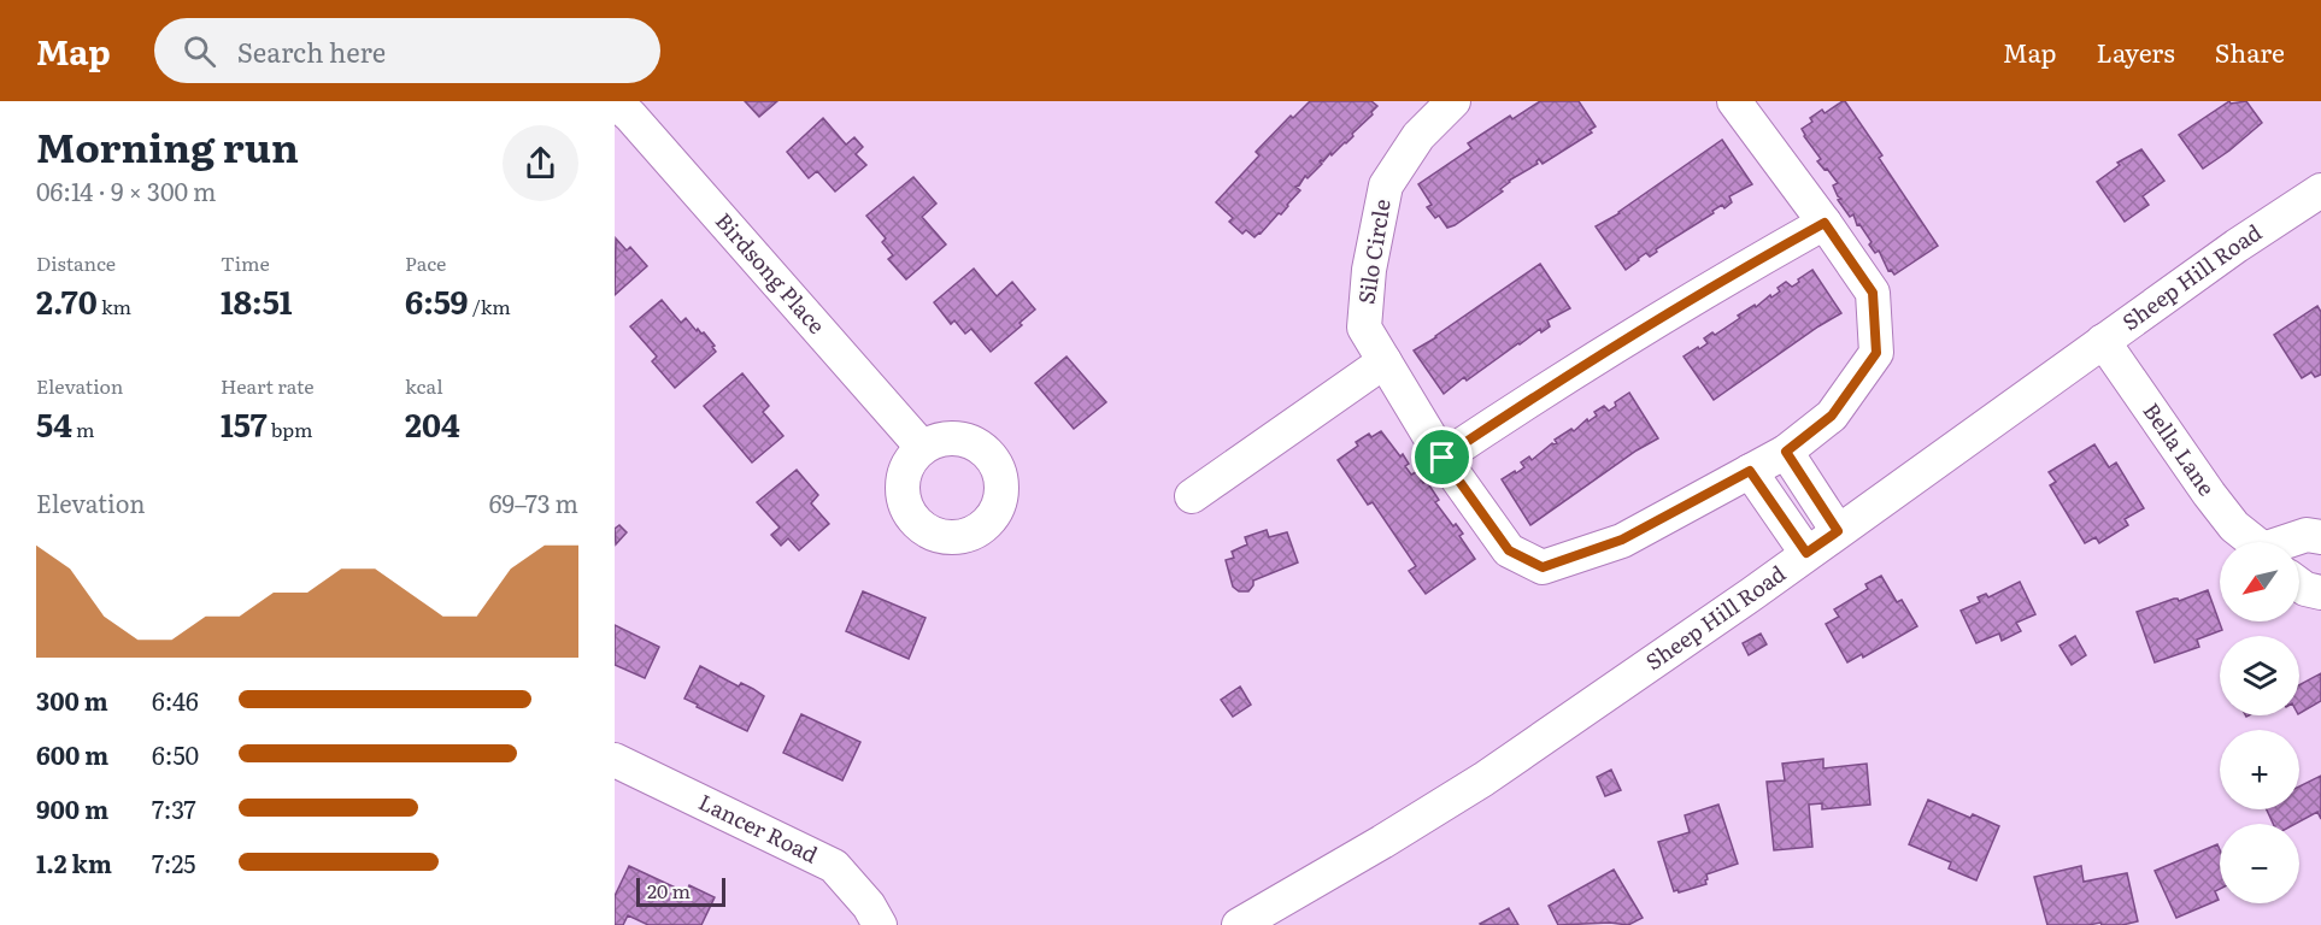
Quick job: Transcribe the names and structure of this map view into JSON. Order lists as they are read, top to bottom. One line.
{"streets":{"street":["Silo Circle","Birdsong Place","Sheep Hill Road","Bella Lane","Lancer Road"]},"crossings":[["Sheep Hill Road","Bella Lane"]],"scale_bar":"20 m","north":"bottom left","page":{"header":"Map","search":"Search here","nav":["Map","Layers","Share"],"heading":["Morning run","06:14 · 9 × 300 m"],"stats":[["Distance","2.70 km"],["Time","18:51"],["Pace","6:59 /km"],["Elevation","54 m"],["Heart rate","157 bpm"],["kcal","204"]],"chart":["Elevation","69–73 m"],"map_buttons":["+","−"],"list":[{"name":"300 m","note":"6:46"},{"name":"600 m","note":"6:50"},{"name":"900 m","note":"7:37"},{"name":"1.2 km","note":"7:25"}],"scale":"20 m"}}
